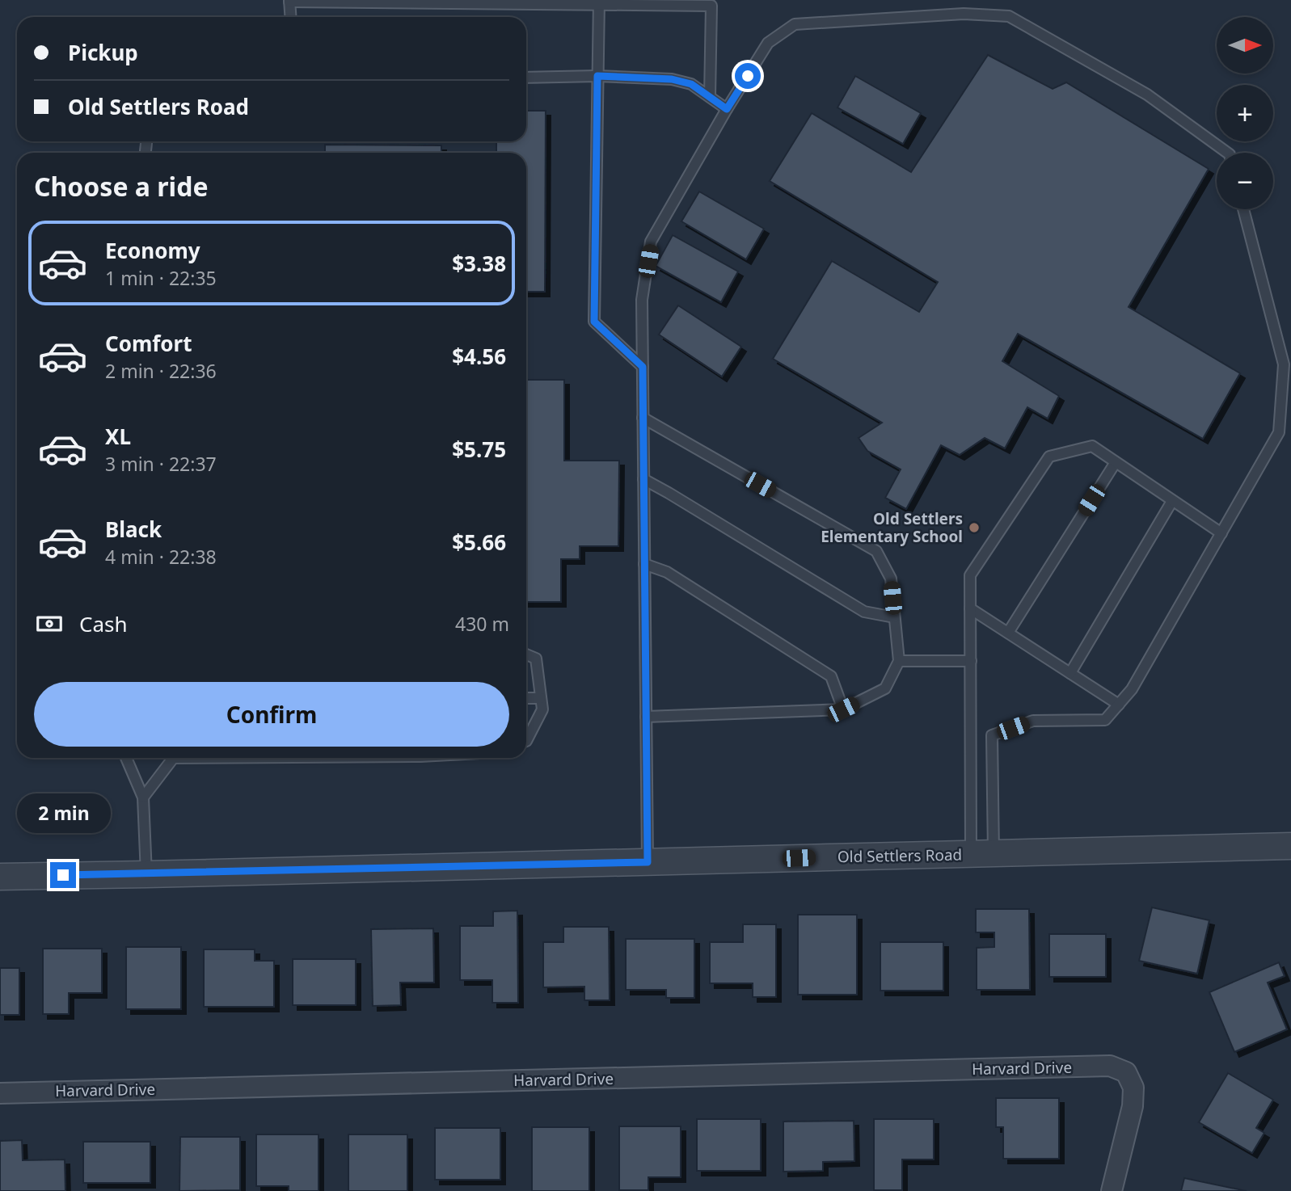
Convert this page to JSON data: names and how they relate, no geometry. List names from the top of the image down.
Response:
{
  "streets": {
    "street": ["Old Settlers Road", "Harvard Drive"]
  },
  "places": ["Old Settlers Elementary School"],
  "north": "right",
  "page": {
    "map_buttons": ["+", "−"],
    "banner": ["Pickup", "Old Settlers Road"],
    "heading": "Choose a ride",
    "list": [
      {
        "name": "Economy",
        "note": "1 min · 22:35",
        "value": "$3.38"
      },
      {
        "name": "Comfort",
        "note": "2 min · 22:36",
        "value": "$4.56"
      },
      {
        "name": "XL",
        "note": "3 min · 22:37",
        "value": "$5.75"
      },
      {
        "name": "Black",
        "note": "4 min · 22:38",
        "value": "$5.66"
      }
    ],
    "pay": ["Cash", "430 m"],
    "buttons": "Confirm",
    "bubble": "2 min"
  }
}
